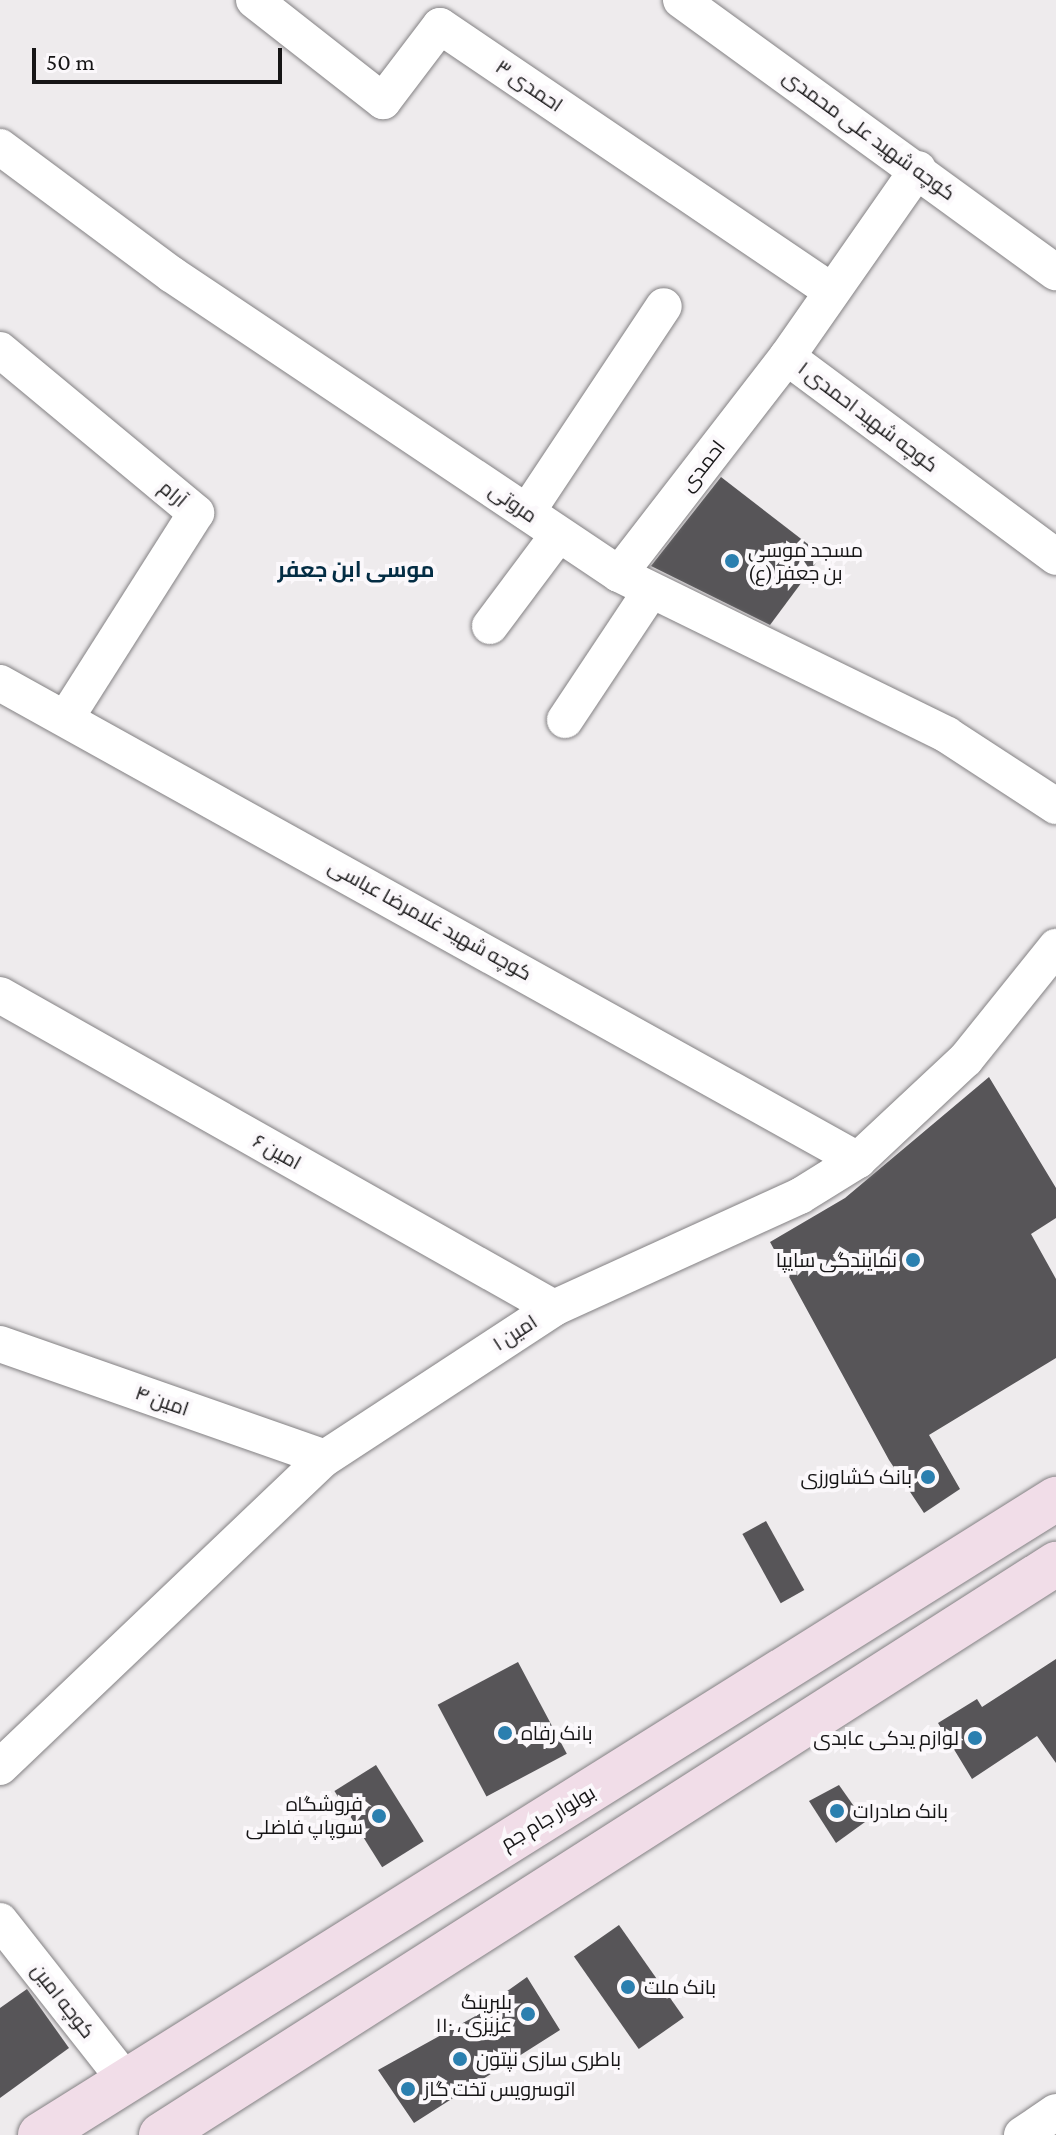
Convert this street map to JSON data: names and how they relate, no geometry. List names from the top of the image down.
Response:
{
  "streets": {
    "main road": ["بولوار جام جم"],
    "street": [
      "احمدی ۳",
      "کوچه شهید علی محمدی",
      "کوچه شهید احمدی ۱",
      "احمدی",
      "آرام",
      "مروتی",
      "کوچه شهید غلامرضا عباسی",
      "امین ۶",
      "امین ۱",
      "امین ۴",
      "کوچه امین"
    ]
  },
  "crossings": [
    ["احمدی ۳", "کوچه شهید احمدی ۱"],
    ["کوچه شهید علی محمدی", "کوچه شهید احمدی ۱"],
    ["کوچه شهید احمدی ۱", "احمدی"],
    ["احمدی", "مروتی"],
    ["آرام", "کوچه شهید غلامرضا عباسی"],
    ["کوچه شهید غلامرضا عباسی", "امین ۱"],
    ["امین ۶", "امین ۱"],
    ["امین ۱", "امین ۴"],
    ["بولوار جام جم", "کوچه امین"]
  ],
  "districts": ["موسی ابن جعفر"],
  "places": [
    "مسجد موسی بن جعفر (ع)",
    "نمایندگی سایپا",
    "بانک کشاورزی",
    "بانک رفاه",
    "لوازم یدکی عابدی",
    "بانک صادرات",
    "فروشگاه سوپاپ فاضلی",
    "بانک ملت",
    "بلبرینگ ۱۱۰ ، عزیزی",
    "باطری سازی نپتون",
    "اتوسرویس تخت گاز"
  ],
  "scale_bar": "50 m"
}
